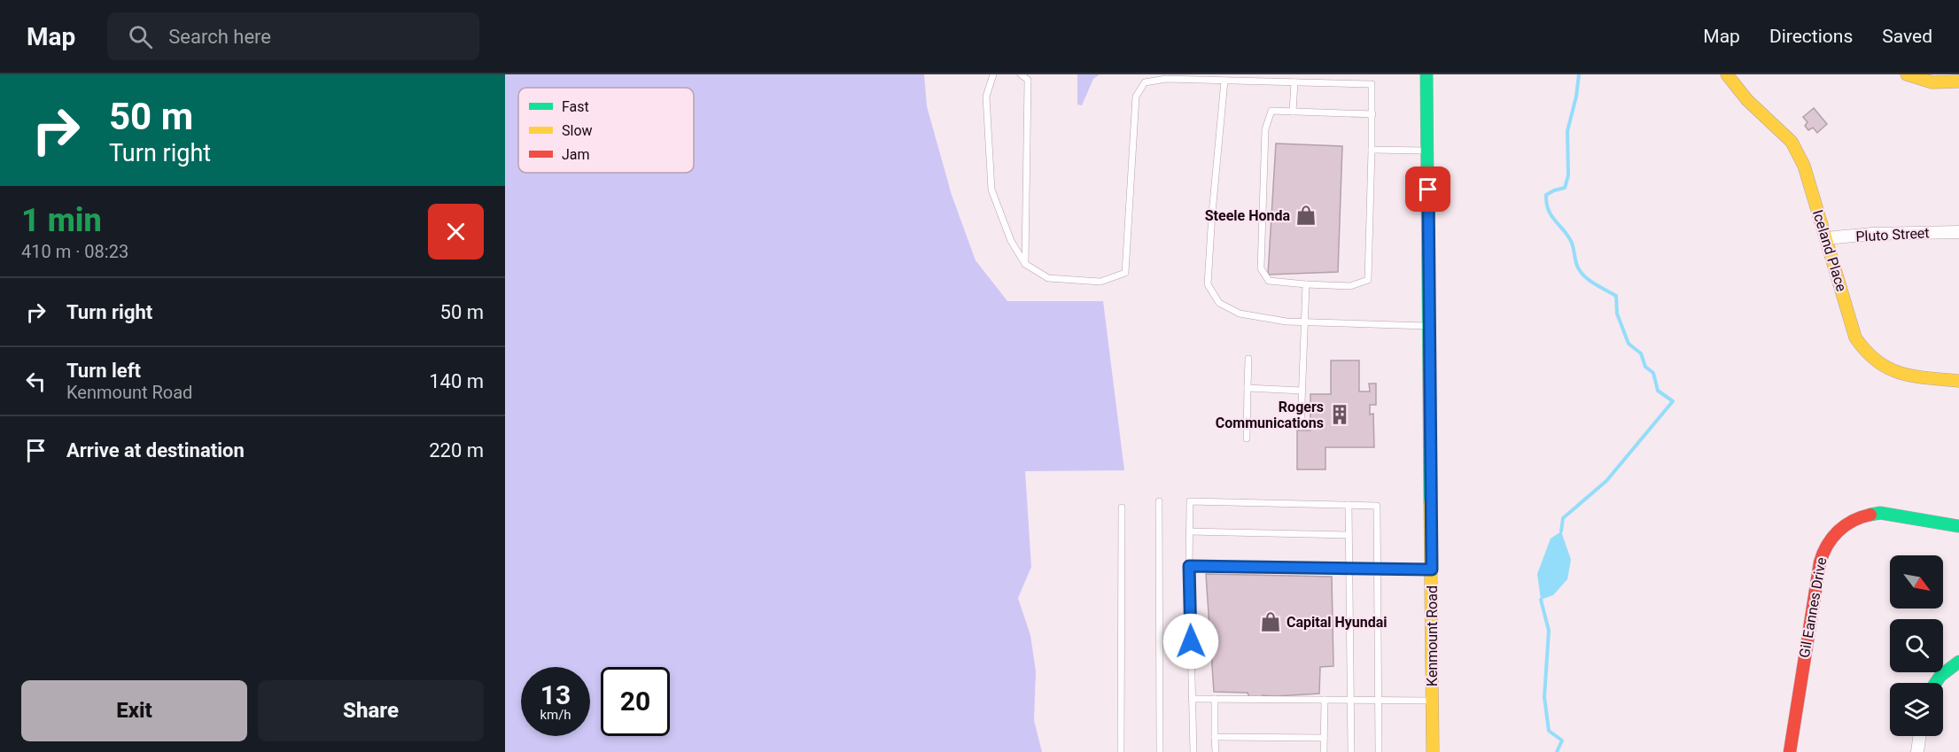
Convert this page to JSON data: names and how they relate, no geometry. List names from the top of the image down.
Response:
{
  "streets": {
    "street": [
      "Pluto Street",
      "Iceland Place",
      "Gil Eannes Drive",
      "Kenmount Road"
    ]
  },
  "crossings": [
    ["Pluto Street", "Iceland Place"]
  ],
  "places": {
    "shop": ["Steele Honda", "Capital Hyundai"],
    "building": ["Rogers Communications"]
  },
  "legend": ["Fast", "Slow", "Jam"],
  "north": "bottom right",
  "page": {
    "header": "Map",
    "search": "Search here",
    "nav": ["Map", "Directions", "Saved"],
    "turn": ["50 m", "Turn right"],
    "heading": ["1 min", "410 m · 08:23"],
    "list": [
      {
        "name": "Turn right",
        "value": "50 m"
      },
      {
        "name": "Turn left",
        "note": "Kenmount Road",
        "value": "140 m"
      },
      {
        "name": "Arrive at destination",
        "value": "220 m"
      }
    ],
    "speed": "13 km/h",
    "limit": "20",
    "buttons": ["Exit", "Share"]
  }
}
